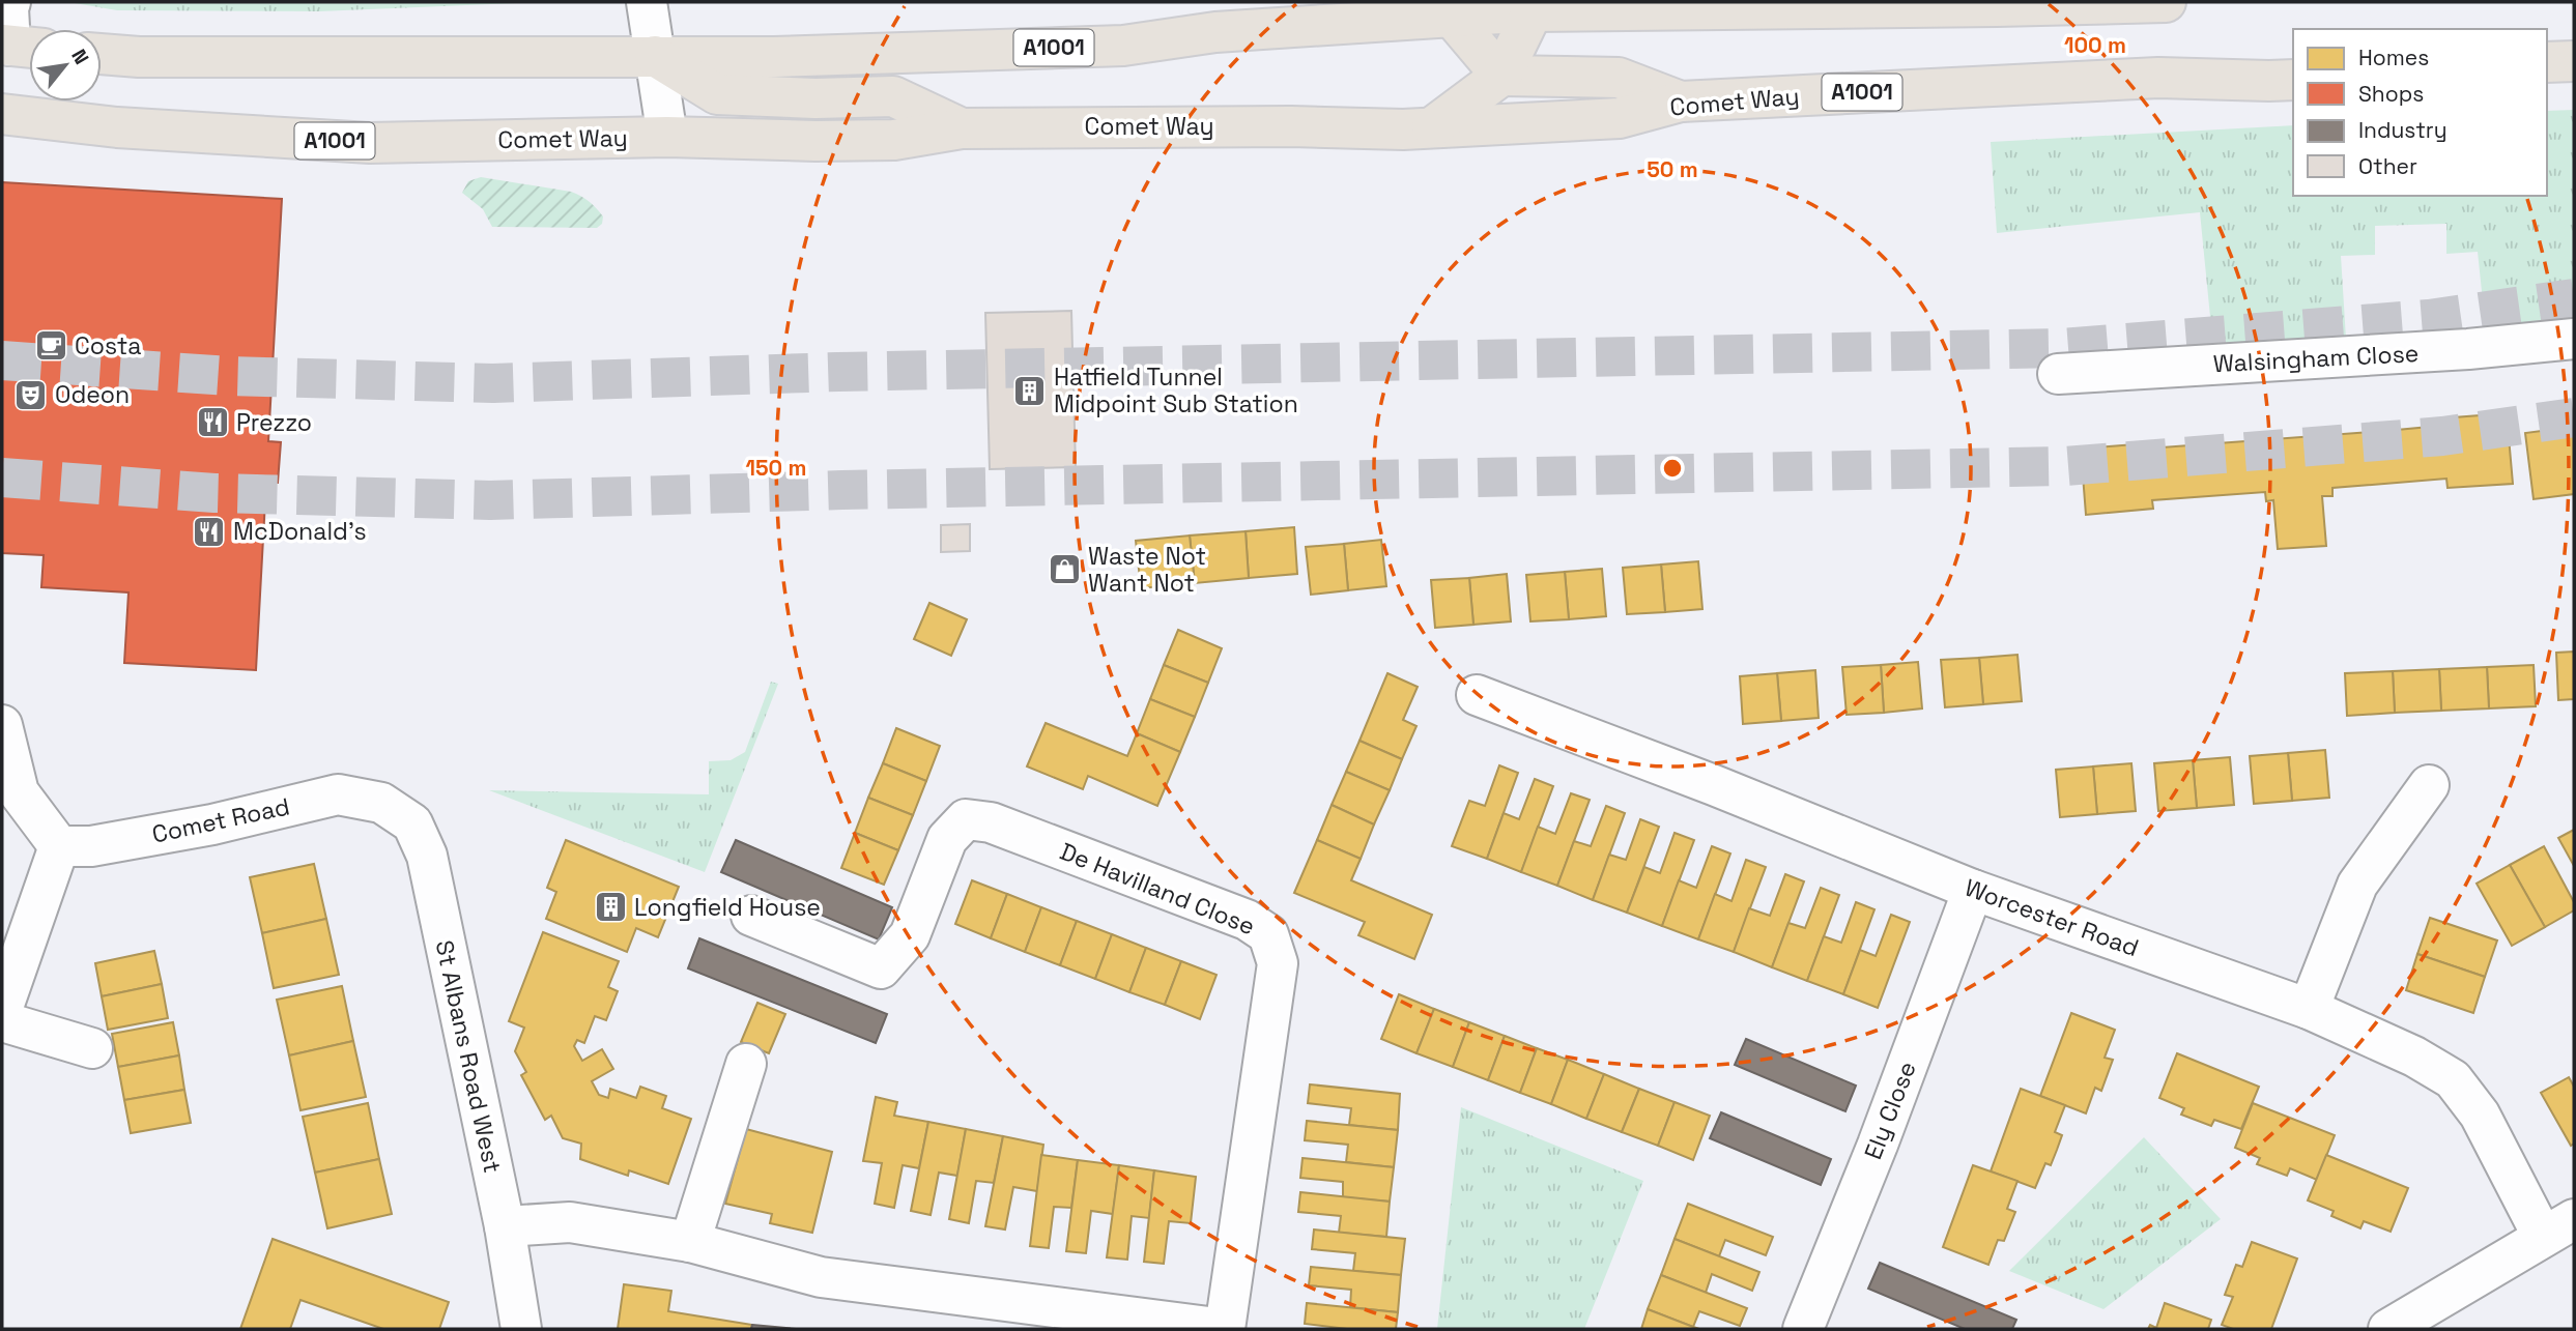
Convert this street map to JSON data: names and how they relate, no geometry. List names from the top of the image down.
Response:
{
  "streets": {
    "main road": ["A1001", "Comet Way"],
    "street": [
      "Walsingham Close",
      "Comet Road",
      "De Havilland Close",
      "Worcester Road",
      "St Albans Road West",
      "Ely Close"
    ]
  },
  "crossings": [
    ["A1001", "Comet Way"],
    ["Comet Road", "St Albans Road West"],
    ["De Havilland Close", "St Albans Road West"],
    ["Worcester Road", "Ely Close"]
  ],
  "places": {
    "cafe": ["Costa"],
    "building": ["Hatfield Tunnel Midpoint Sub Station", "Longfield House"],
    "theatre": ["Odeon"],
    "restaurant": ["Prezzo", "McDonald's"],
    "shop": ["Waste Not Want Not"]
  },
  "legend": [
    "Homes",
    "Shops",
    "Industry",
    "Other"
  ],
  "north": "top right",
  "rings": ["100 m", "50 m", "150 m"]
}
